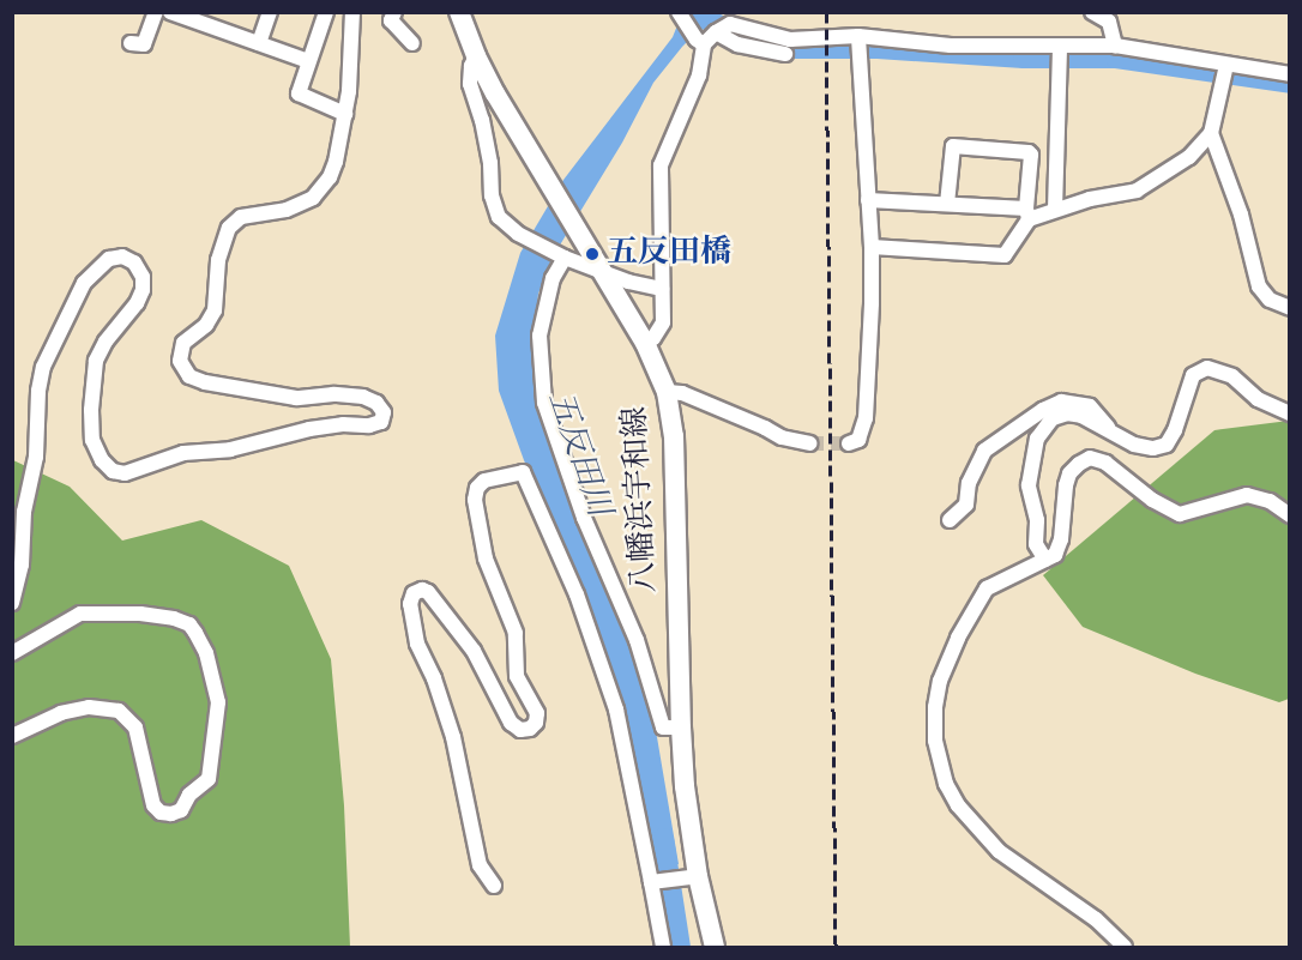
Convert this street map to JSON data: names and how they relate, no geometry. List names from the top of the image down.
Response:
{
  "streets": {
    "main road": ["八幡浜宇和線"]
  },
  "water": ["五反田川"],
  "places": ["五反田橋"]
}
